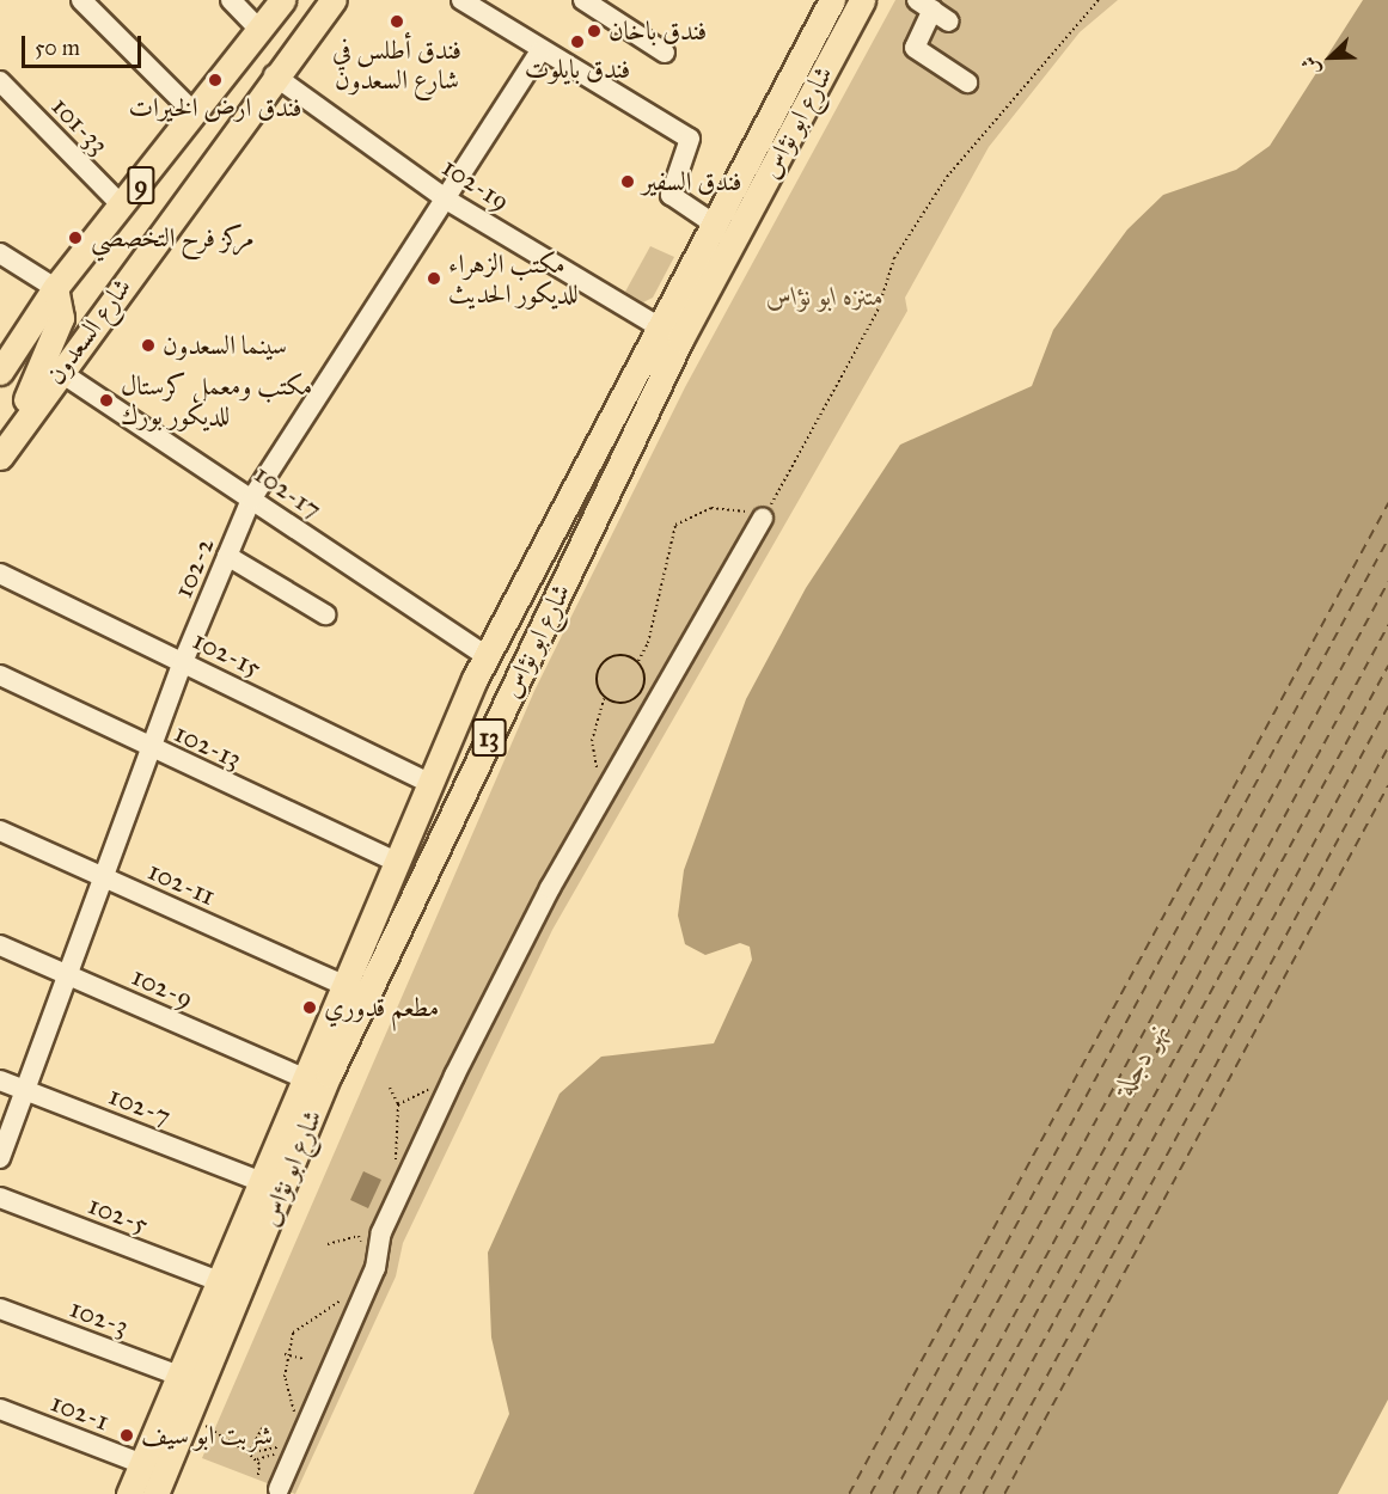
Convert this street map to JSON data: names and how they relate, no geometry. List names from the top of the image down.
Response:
{
  "streets": {
    "main road": [
      "شارع ابو نؤاس",
      "9",
      "شارع السعدون",
      "13"
    ],
    "street": [
      "101-33",
      "102-19",
      "102-17",
      "102-2",
      "102-15",
      "102-13",
      "102-11",
      "102-9",
      "102-7",
      "102-5",
      "102-3",
      "102-1"
    ]
  },
  "crossings": [
    ["شارع ابو نؤاس", "102-19"],
    ["شارع ابو نؤاس", "102-17"],
    ["شارع ابو نؤاس", "102-15"],
    ["شارع ابو نؤاس", "102-13"],
    ["شارع ابو نؤاس", "102-11"],
    ["شارع ابو نؤاس", "102-9"],
    ["شارع ابو نؤاس", "102-7"],
    ["شارع ابو نؤاس", "102-5"],
    ["شارع ابو نؤاس", "102-3"],
    ["شارع ابو نؤاس", "102-1"],
    ["101-33", "شارع السعدون"],
    ["102-19", "شارع السعدون"],
    ["102-19", "102-2"],
    ["شارع السعدون", "102-17"],
    ["102-17", "102-2"],
    ["102-2", "102-15"],
    ["102-2", "102-13"],
    ["102-2", "102-11"],
    ["102-2", "102-9"],
    ["102-2", "102-7"]
  ],
  "water": ["نهر دجلة"],
  "parks": ["متنزه ابو نؤاس"],
  "places": [
    "فندق أطلس في شارع السعدون",
    "فندق باخان",
    "فندق بايلوت",
    "فندق ارض الخيرات",
    "فندق السفير",
    "مركز فرح التخصصي",
    "مكتب الزهراء للديكور الحديث",
    "سينما السعدون",
    "مكتب ومعمل كرستال للديكور بورك",
    "مطعم قدوري",
    "شربت ابو سيف"
  ],
  "scale_bar": "50 m",
  "north": "bottom left"
}
